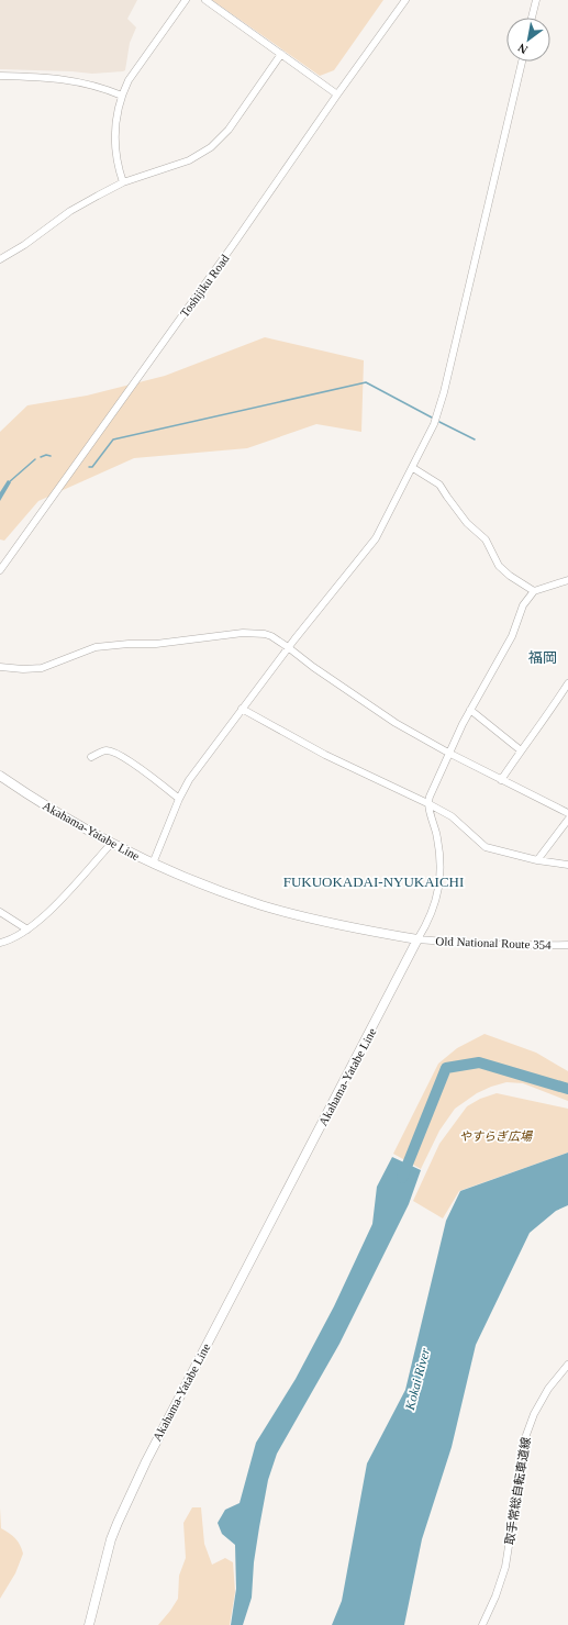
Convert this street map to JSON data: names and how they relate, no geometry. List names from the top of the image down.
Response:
{
  "streets": {
    "main road": ["Akahama-Yatabe Line"],
    "street": ["Toshijiku Road", "Old National Route 354", "取手常総自転車道線"]
  },
  "crossings": [
    ["Akahama-Yatabe Line", "Old National Route 354"]
  ],
  "districts": ["福岡", "FUKUOKADAI-NYUKAICHI"],
  "water": ["Kokai River"],
  "parks": ["やすらぎ広場"],
  "north": "bottom left"
}
